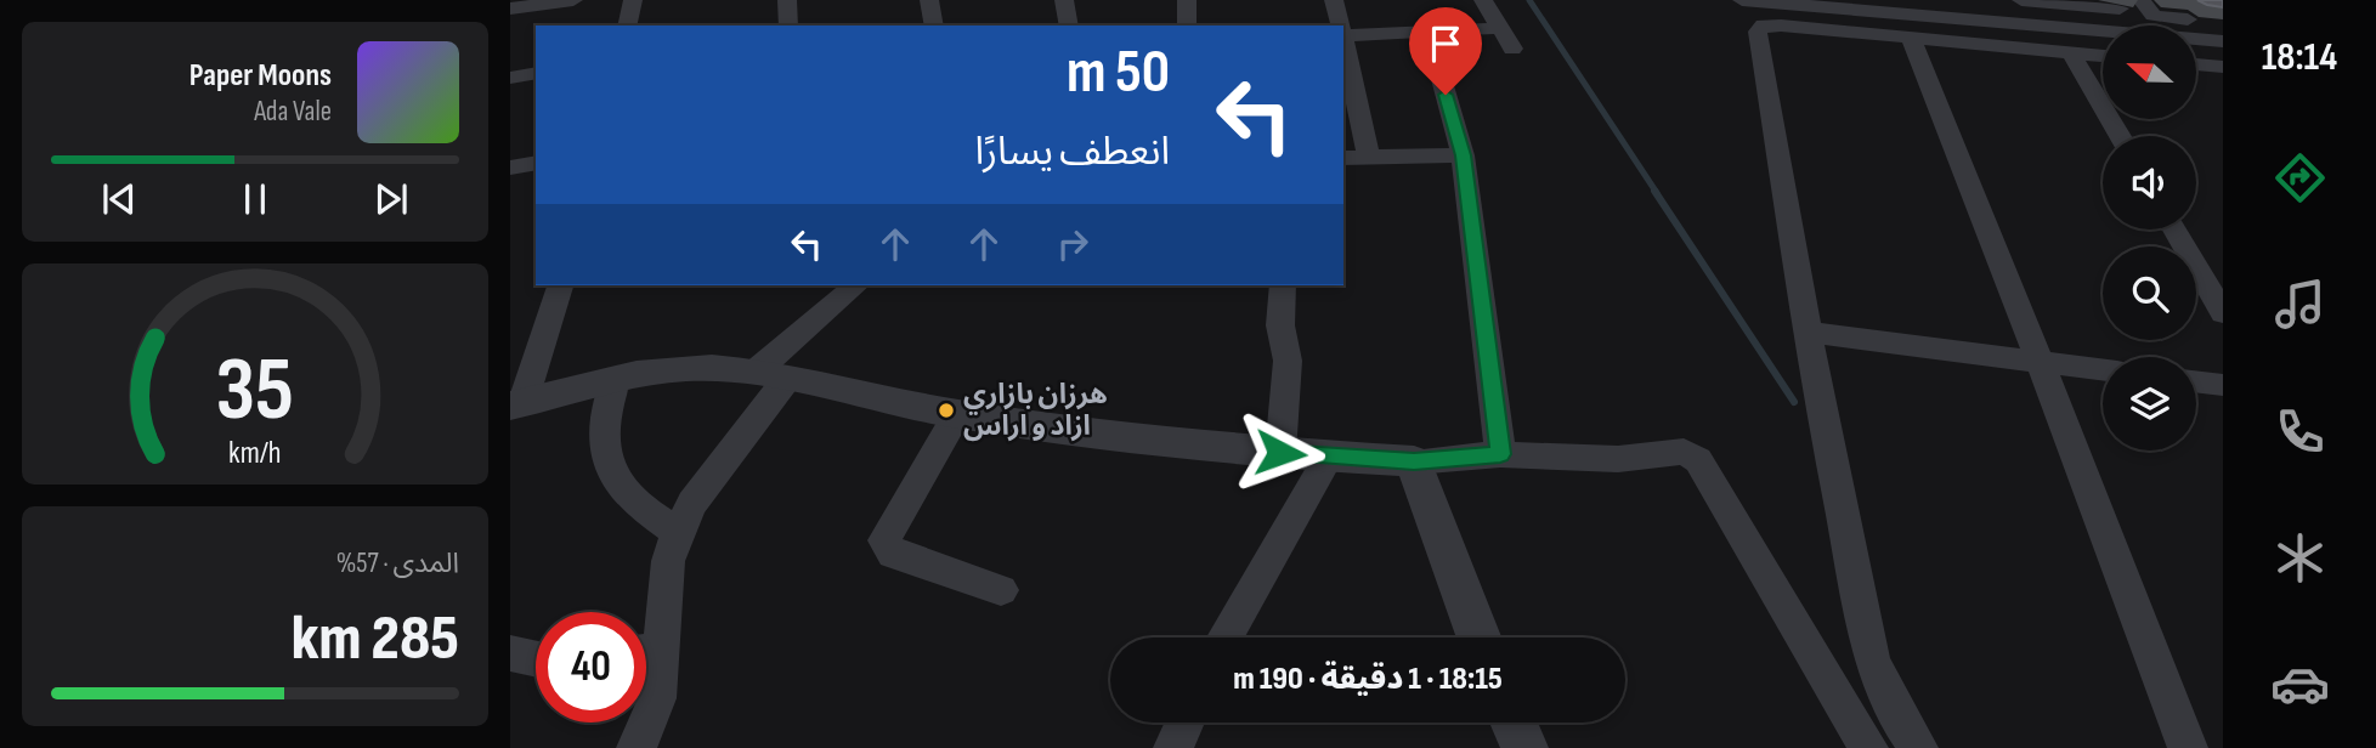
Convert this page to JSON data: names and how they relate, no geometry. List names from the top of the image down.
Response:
{
  "places": ["هرزان بازاري ازاد و اراس"],
  "north": "left",
  "page": {
    "tabs": "18:14",
    "turn": ["50 m", "انعطف يسارًا"],
    "song": ["Paper Moons", "Ada Vale"],
    "tile": ["المدى · 57%", "285 km"],
    "limit": "40",
    "trip": "18:15 · 1 دقيقة · 190 m",
    "gauge": ["35", "km/h"]
  }
}
